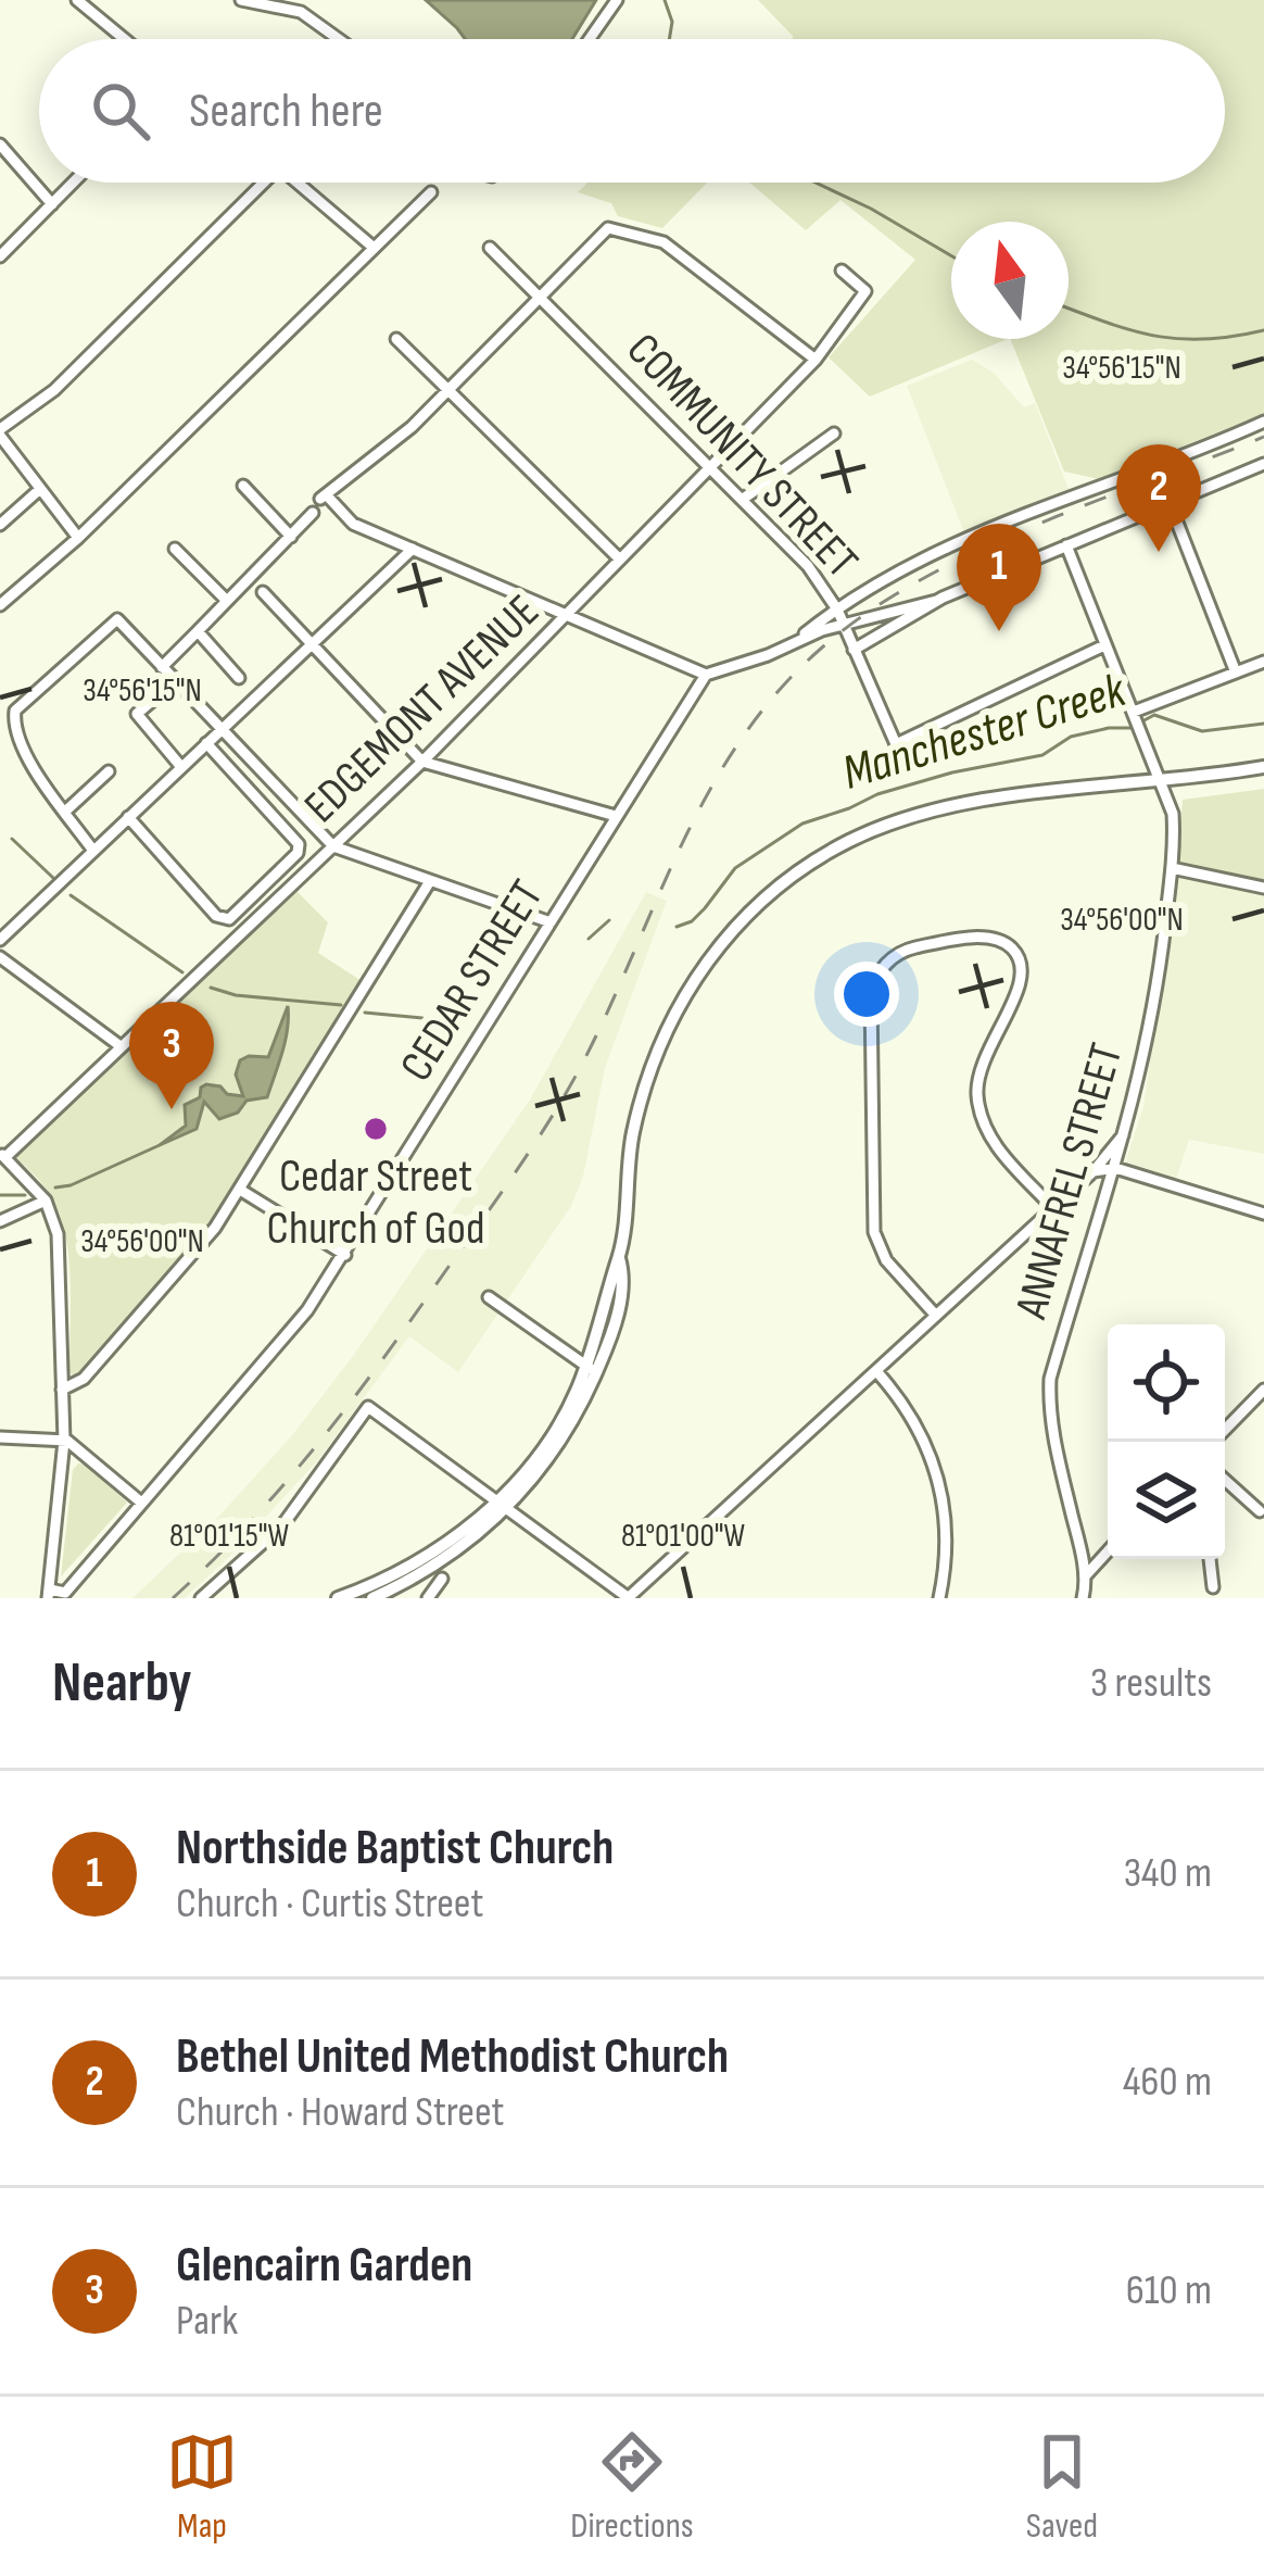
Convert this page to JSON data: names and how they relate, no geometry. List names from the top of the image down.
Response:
{
  "streets": {
    "street": [
      "COMMUNITY STREET",
      "EDGEMONT AVENUE",
      "CEDAR STREET",
      "ANNAFREL STREET"
    ]
  },
  "crossings": [
    ["COMMUNITY STREET", "EDGEMONT AVENUE"],
    ["COMMUNITY STREET", "ANNAFREL STREET"]
  ],
  "water": ["Manchester Creek"],
  "places": ["Cedar Street Church of God"],
  "north": "top",
  "page": {
    "search": "Search here",
    "pins": ["2", "1", "3"],
    "heading": ["Nearby", "3 results"],
    "list": [
      {
        "mark": "1",
        "name": "Northside Baptist Church",
        "note": "Church · Curtis Street",
        "value": "340 m"
      },
      {
        "mark": "2",
        "name": "Bethel United Methodist Church",
        "note": "Church · Howard Street",
        "value": "460 m"
      },
      {
        "mark": "3",
        "name": "Glencairn Garden",
        "note": "Park",
        "value": "610 m"
      }
    ],
    "nav": ["Map", "Directions", "Saved"]
  },
  "coordinates": [
    "34°56'15\"N",
    "34°56'00\"N",
    "81°01'15\"W",
    "81°01'00\"W"
  ]
}
